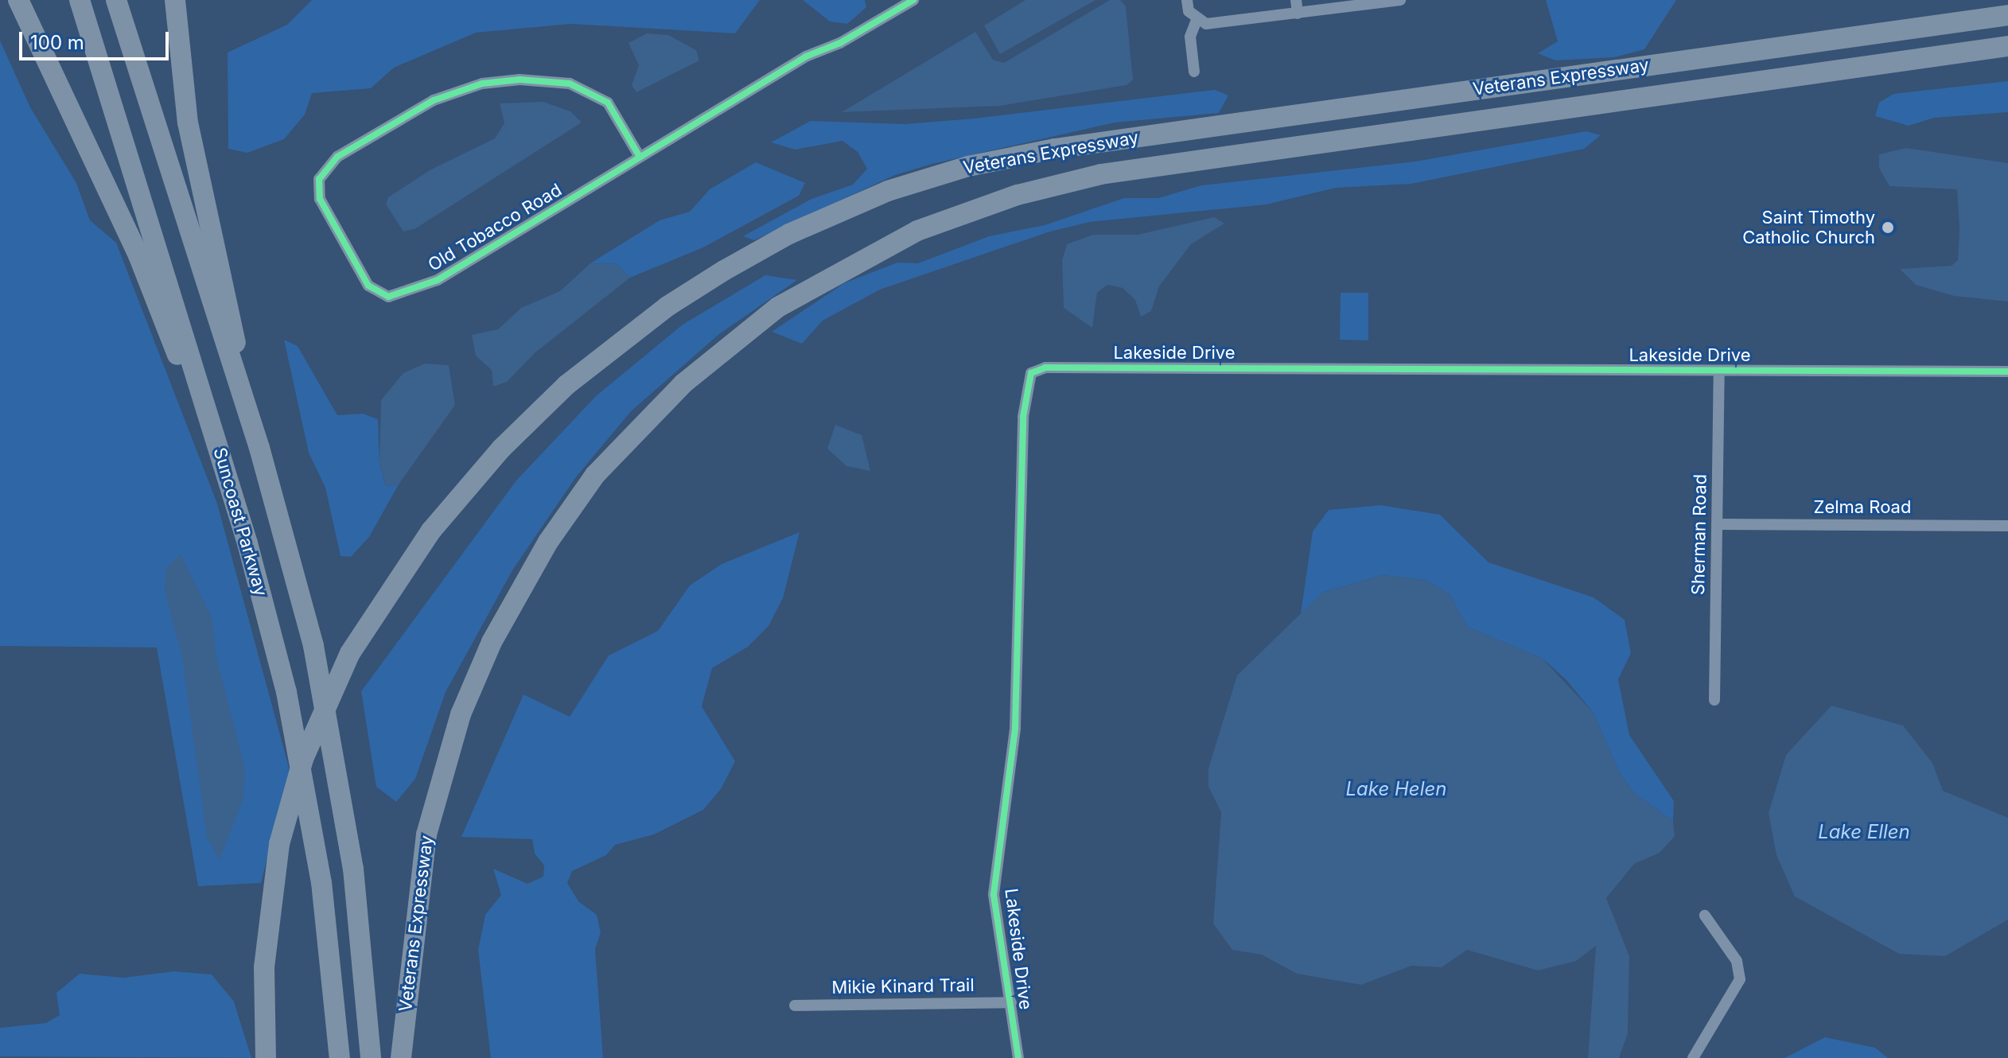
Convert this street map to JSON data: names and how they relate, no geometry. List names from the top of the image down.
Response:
{
  "streets": {
    "highway": ["Veterans Expressway", "Suncoast Parkway"],
    "street": [
      "Old Tobacco Road",
      "Lakeside Drive",
      "Zelma Road",
      "Sherman Road",
      "Mikie Kinard Trail"
    ]
  },
  "crossings": [
    ["Lakeside Drive", "Sherman Road"],
    ["Lakeside Drive", "Mikie Kinard Trail"],
    ["Zelma Road", "Sherman Road"]
  ],
  "water": ["Lake Helen", "Lake Ellen"],
  "places": ["Saint Timothy Catholic Church"],
  "scale_bar": "100 m"
}
